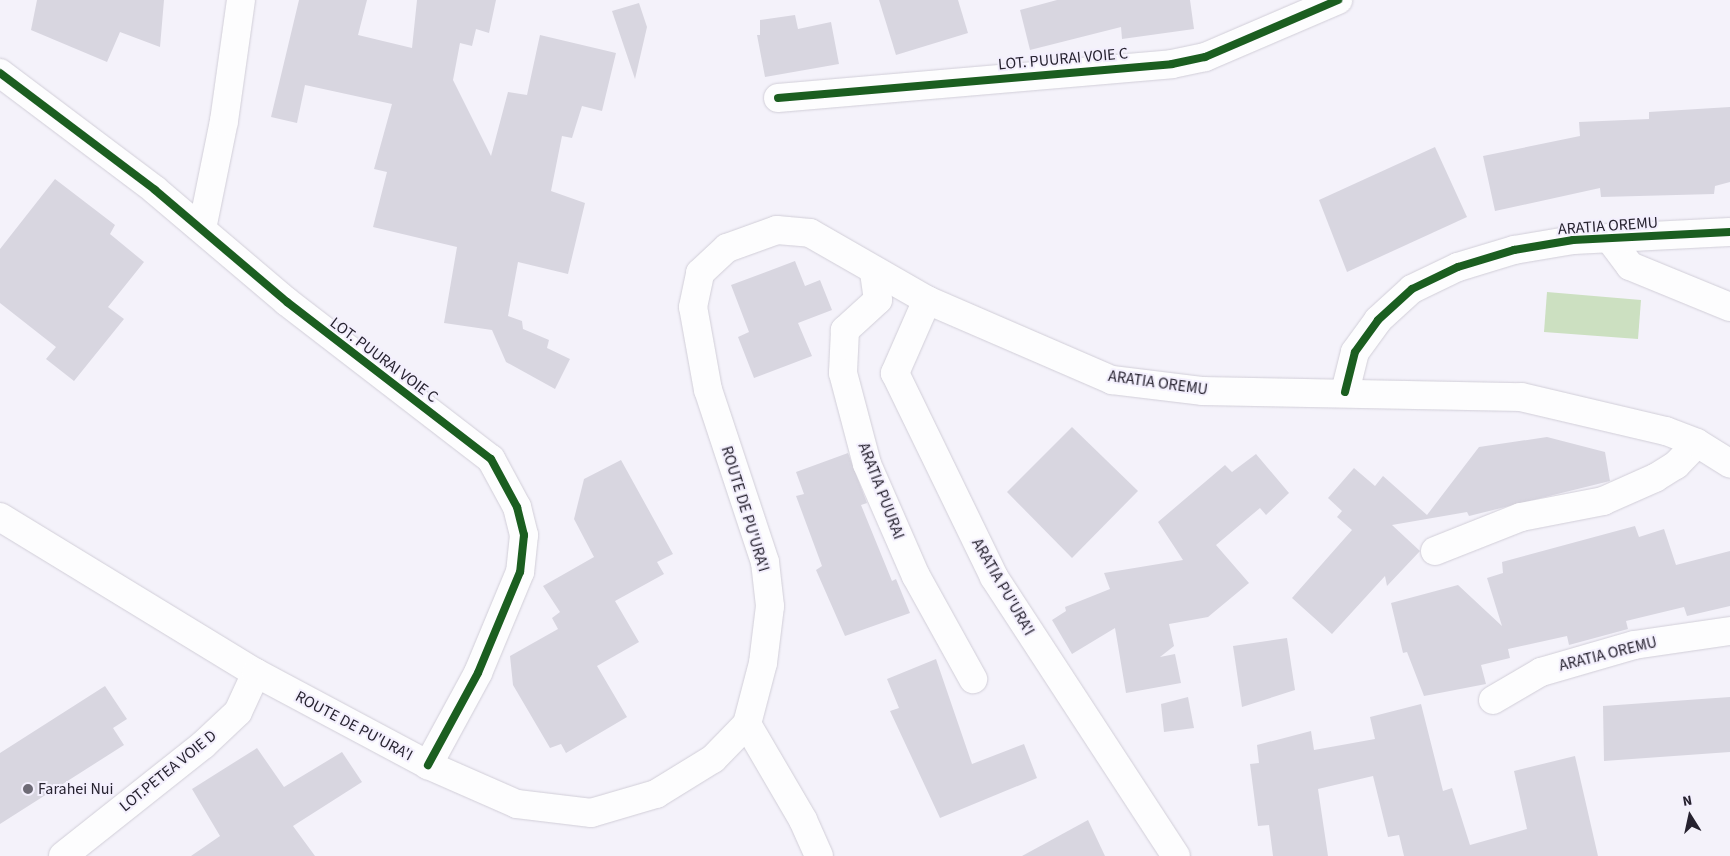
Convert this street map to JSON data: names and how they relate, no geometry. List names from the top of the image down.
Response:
{
  "streets": {
    "street": [
      "LOT. PUURAI VOIE C",
      "ARATIA OREMU",
      "ARATIA PUURAI",
      "ROUTE DE PU'URA'I",
      "ARATIA PU'URA'I",
      "LOT.PETEA VOIE D"
    ]
  },
  "crossings": [
    ["LOT. PUURAI VOIE C", "ROUTE DE PU'URA'I"],
    ["ARATIA OREMU", "ROUTE DE PU'URA'I"],
    ["ARATIA OREMU", "ARATIA PU'URA'I"],
    ["ARATIA PUURAI", "ROUTE DE PU'URA'I"],
    ["ROUTE DE PU'URA'I", "ARATIA PU'URA'I"],
    ["ROUTE DE PU'URA'I", "LOT.PETEA VOIE D"]
  ],
  "places": ["Farahei Nui"],
  "north": "top"
}
